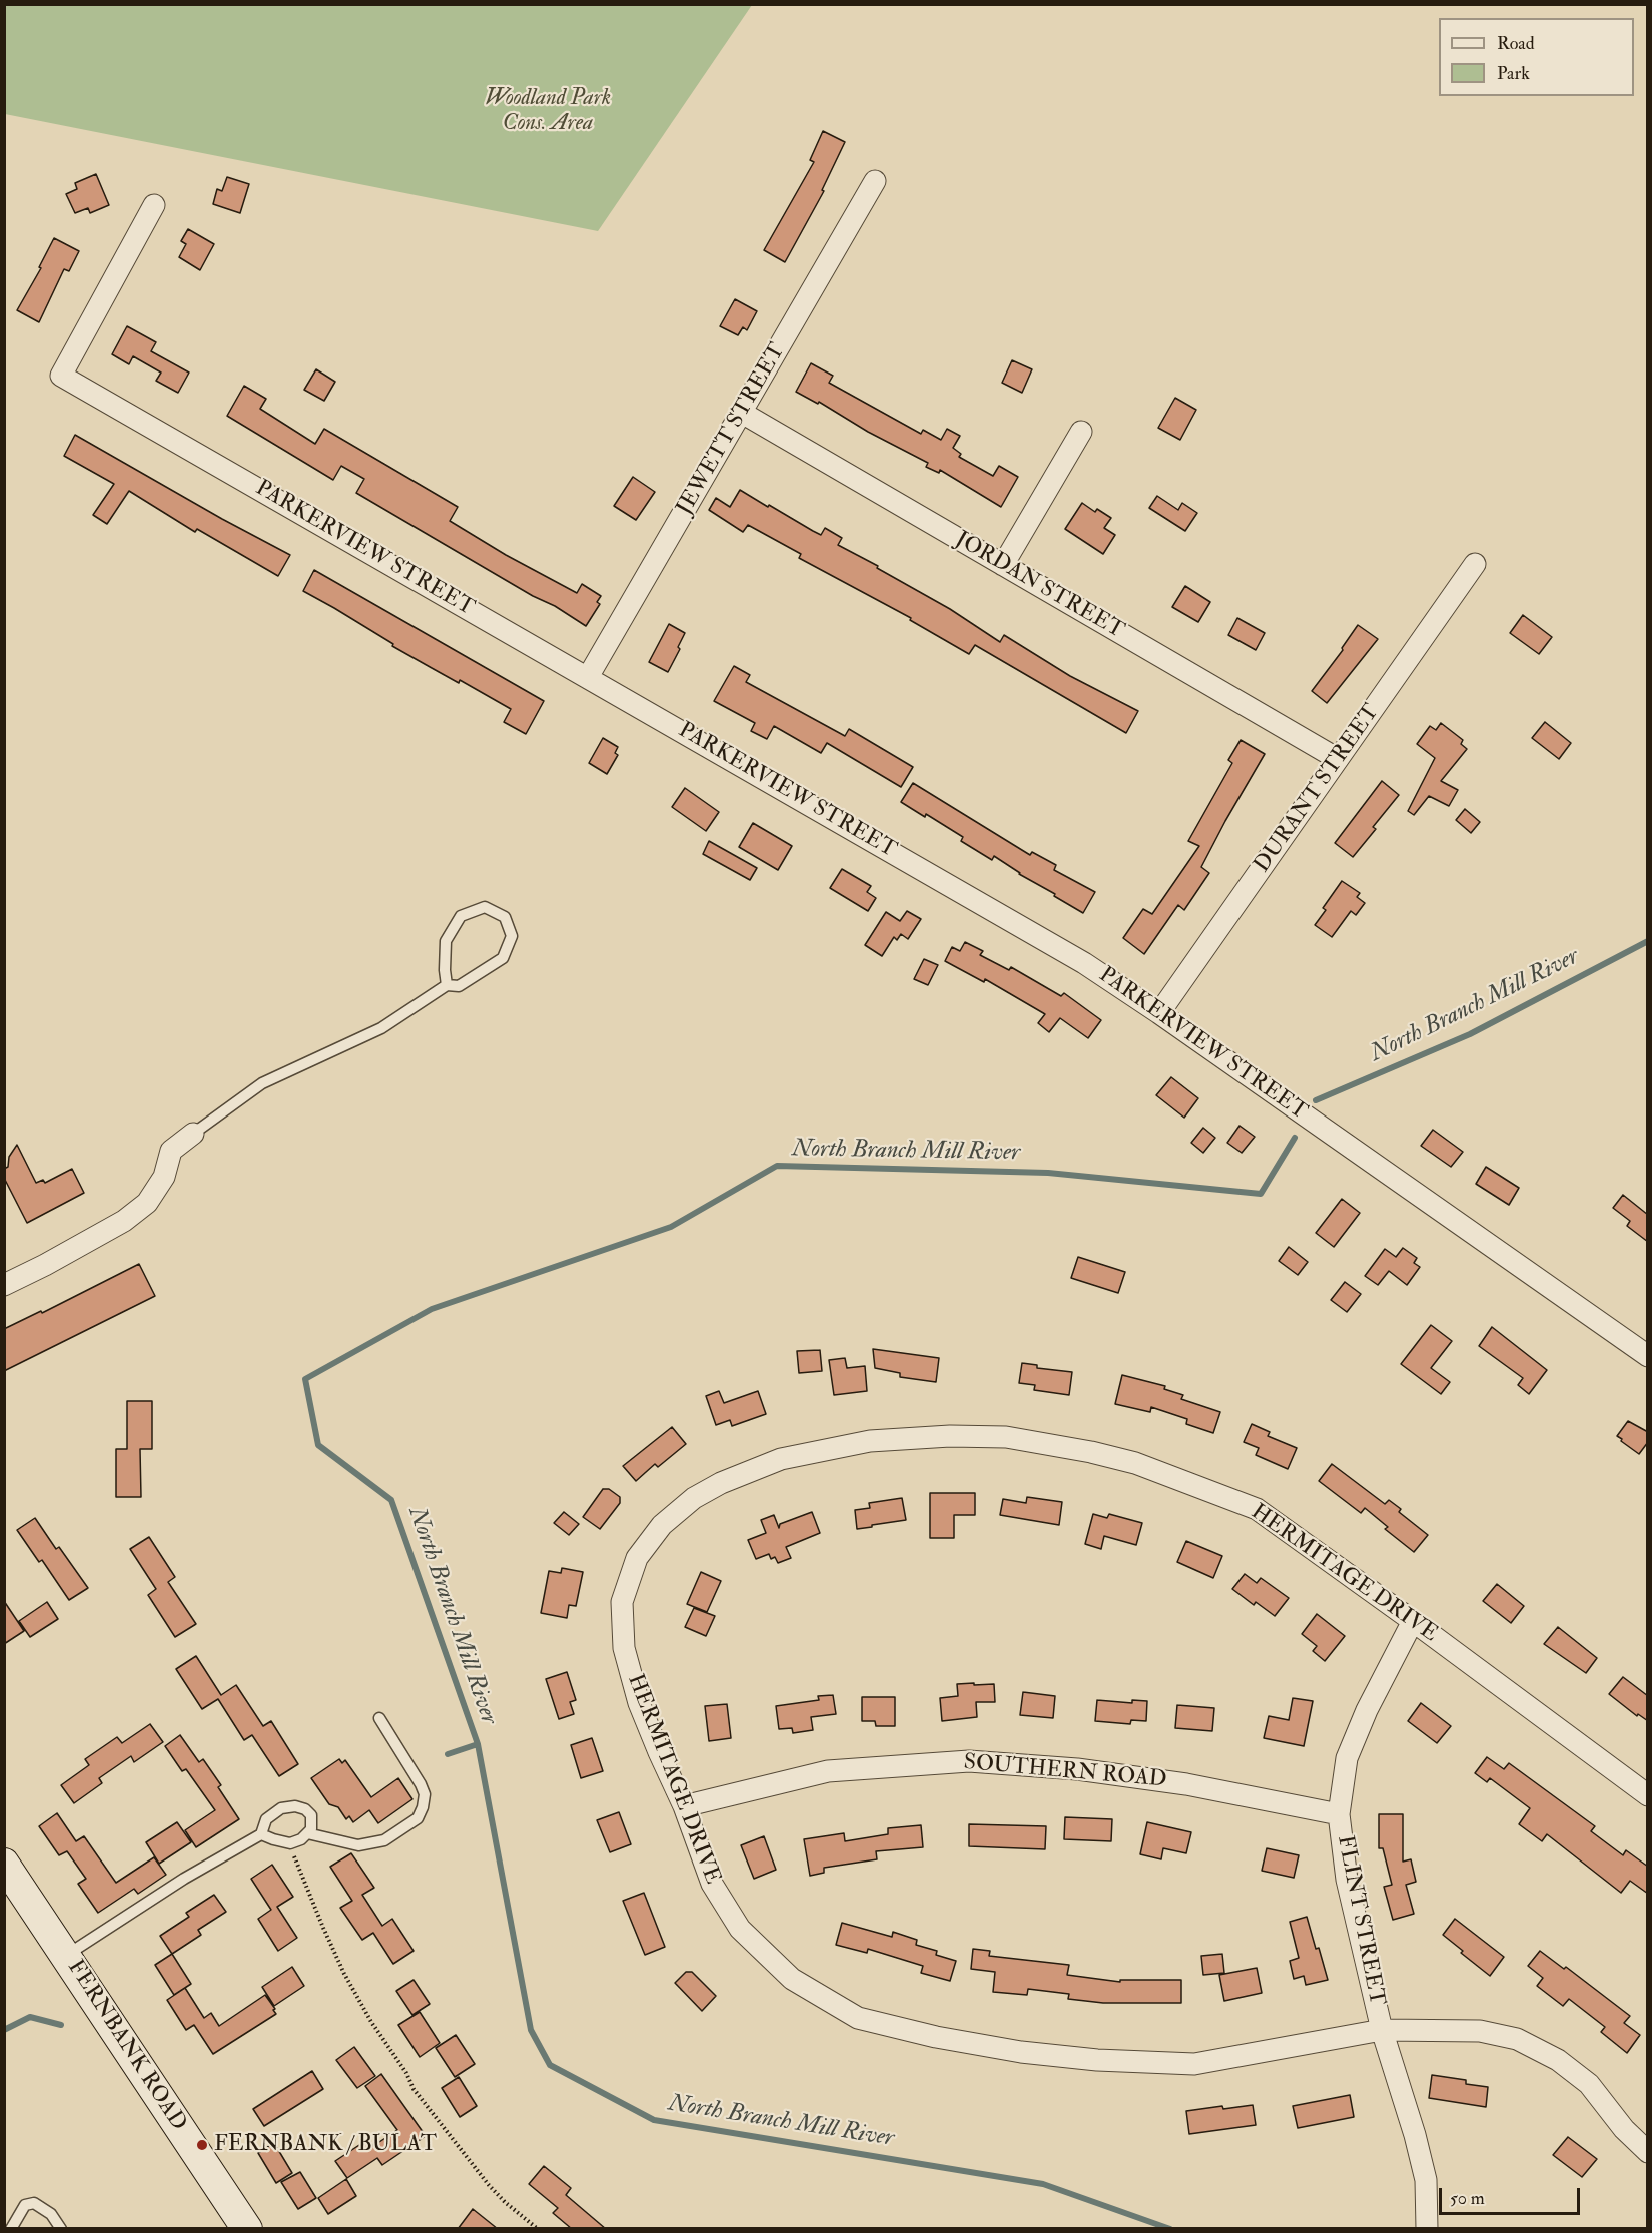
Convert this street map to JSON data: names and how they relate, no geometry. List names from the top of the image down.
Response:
{
  "streets": {
    "main road": ["FERNBANK ROAD"],
    "street": [
      "JEWETT STREET",
      "PARKERVIEW STREET",
      "JORDAN STREET",
      "DURANT STREET",
      "HERMITAGE DRIVE",
      "SOUTHERN ROAD",
      "FLINT STREET"
    ]
  },
  "crossings": [
    ["JEWETT STREET", "PARKERVIEW STREET"],
    ["JEWETT STREET", "JORDAN STREET"],
    ["PARKERVIEW STREET", "DURANT STREET"],
    ["JORDAN STREET", "DURANT STREET"],
    ["HERMITAGE DRIVE", "SOUTHERN ROAD"],
    ["HERMITAGE DRIVE", "FLINT STREET"],
    ["SOUTHERN ROAD", "FLINT STREET"]
  ],
  "water": ["North Branch Mill River"],
  "parks": ["Woodland Park Cons. Area"],
  "places": ["FERNBANK / BULAT"],
  "legend": ["Road", "Park"],
  "scale_bar": "50 m"
}
